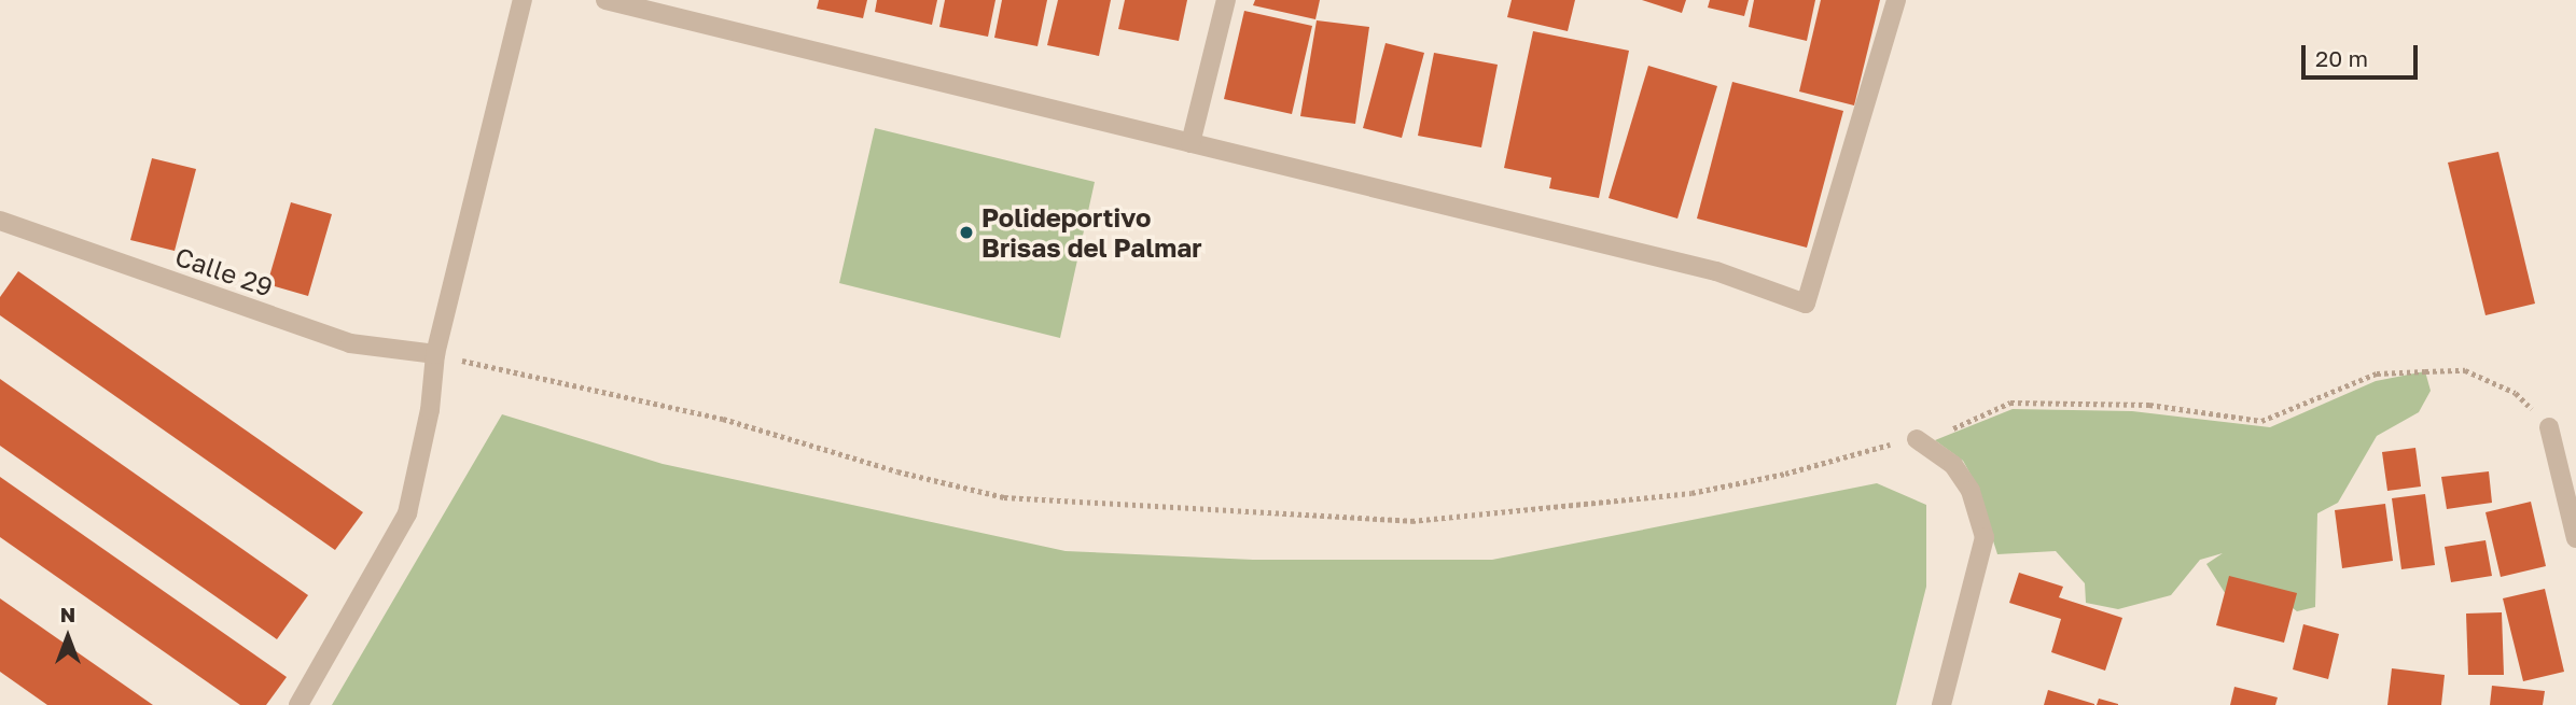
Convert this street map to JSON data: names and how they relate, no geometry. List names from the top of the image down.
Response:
{
  "streets": {
    "street": ["Calle 29"]
  },
  "places": ["Polideportivo Brisas del Palmar"],
  "scale_bar": "20 m",
  "north": "top"
}
